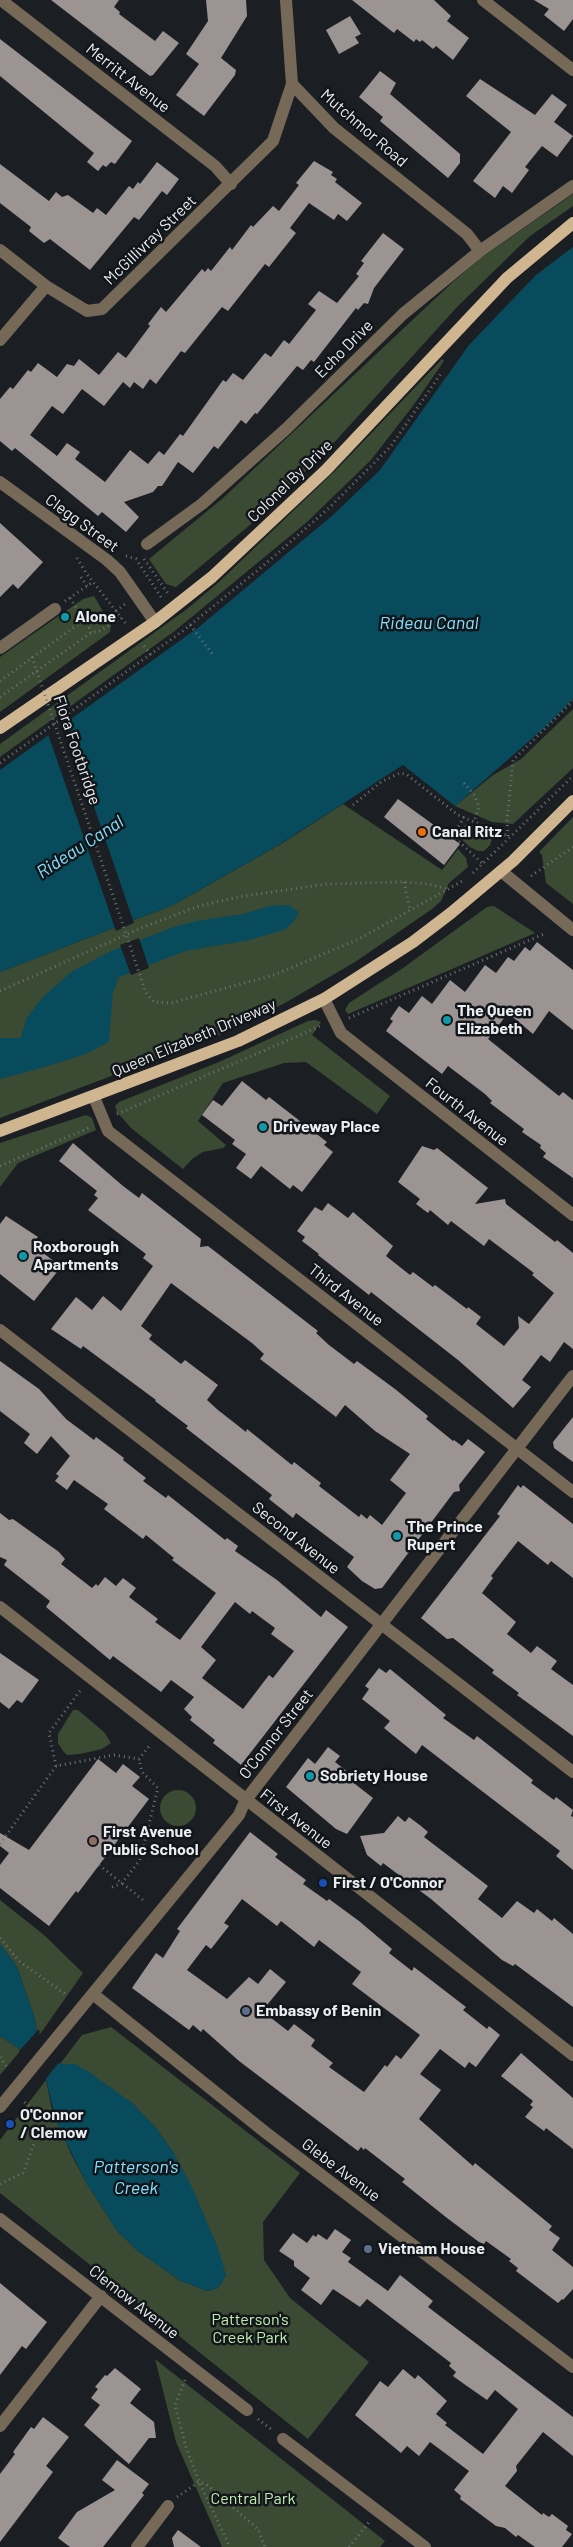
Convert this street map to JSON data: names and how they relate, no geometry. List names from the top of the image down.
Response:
{
  "streets": {
    "main road": ["Colonel By Drive", "Queen Elizabeth Driveway"],
    "street": [
      "Merritt Avenue",
      "Mutchmor Road",
      "McGillivray Street",
      "Echo Drive",
      "Clegg Street",
      "Fourth Avenue",
      "Third Avenue",
      "Second Avenue",
      "O'Connor Street",
      "First Avenue",
      "Glebe Avenue",
      "Clemow Avenue"
    ],
    "path": ["Flora Footbridge"]
  },
  "crossings": [
    ["Merritt Avenue", "McGillivray Street"],
    ["Mutchmor Road", "McGillivray Street"],
    ["Mutchmor Road", "Echo Drive"],
    ["Colonel By Drive", "Clegg Street"],
    ["Queen Elizabeth Driveway", "Fourth Avenue"],
    ["Third Avenue", "O'Connor Street"],
    ["Second Avenue", "O'Connor Street"],
    ["O'Connor Street", "First Avenue"],
    ["O'Connor Street", "Glebe Avenue"]
  ],
  "water": ["Rideau Canal", "Patterson's Creek"],
  "parks": ["Patterson's Creek Park", "Central Park"],
  "places": [
    "Alone",
    "Canal Ritz",
    "The Queen Elizabeth",
    "Driveway Place",
    "Roxborough Apartments",
    "The Prince Rupert",
    "Sobriety House",
    "First Avenue Public School",
    "First / O'Connor",
    "Embassy of Benin",
    "O'Connor / Clemow",
    "Vietnam House"
  ]
}
